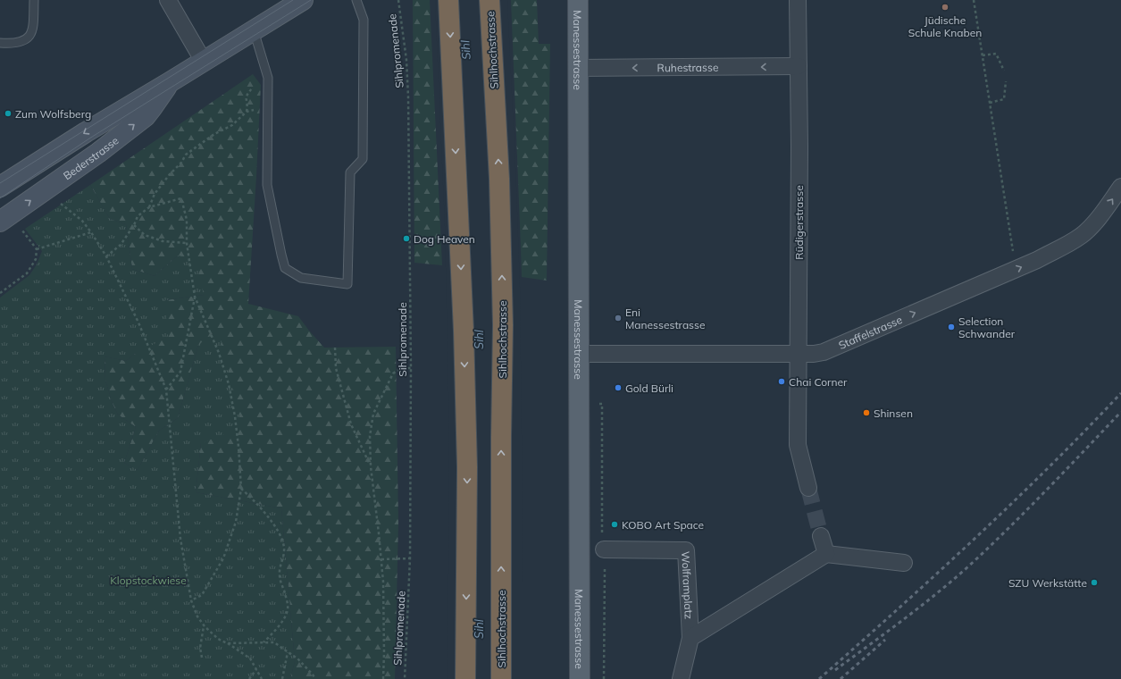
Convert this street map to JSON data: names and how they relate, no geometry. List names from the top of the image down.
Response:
{
  "streets": {
    "highway": ["Sihlhochstrasse"],
    "main road": ["Manessestrasse", "Bederstrasse"],
    "street": [
      "Ruhestrasse",
      "Rüdigerstrasse",
      "Staffelstrasse",
      "Wolframplatz"
    ],
    "path": ["Sihlpromenade"]
  },
  "crossings": [
    ["Manessestrasse", "Ruhestrasse"],
    ["Manessestrasse", "Staffelstrasse"],
    ["Ruhestrasse", "Rüdigerstrasse"],
    ["Rüdigerstrasse", "Staffelstrasse"]
  ],
  "one_way": ["Ruhestrasse", "Staffelstrasse"],
  "water": ["Sihl"],
  "parks": ["Klopstockwiese"],
  "places": [
    "Jüdische Schule Knaben",
    "Zum Wolfsberg",
    "Dog Heaven",
    "Eni Manessestrasse",
    "Selection Schwander",
    "Chai Corner",
    "Gold Bürli",
    "Shinsen",
    "KOBO Art Space",
    "SZU Werkstätte"
  ]
}
